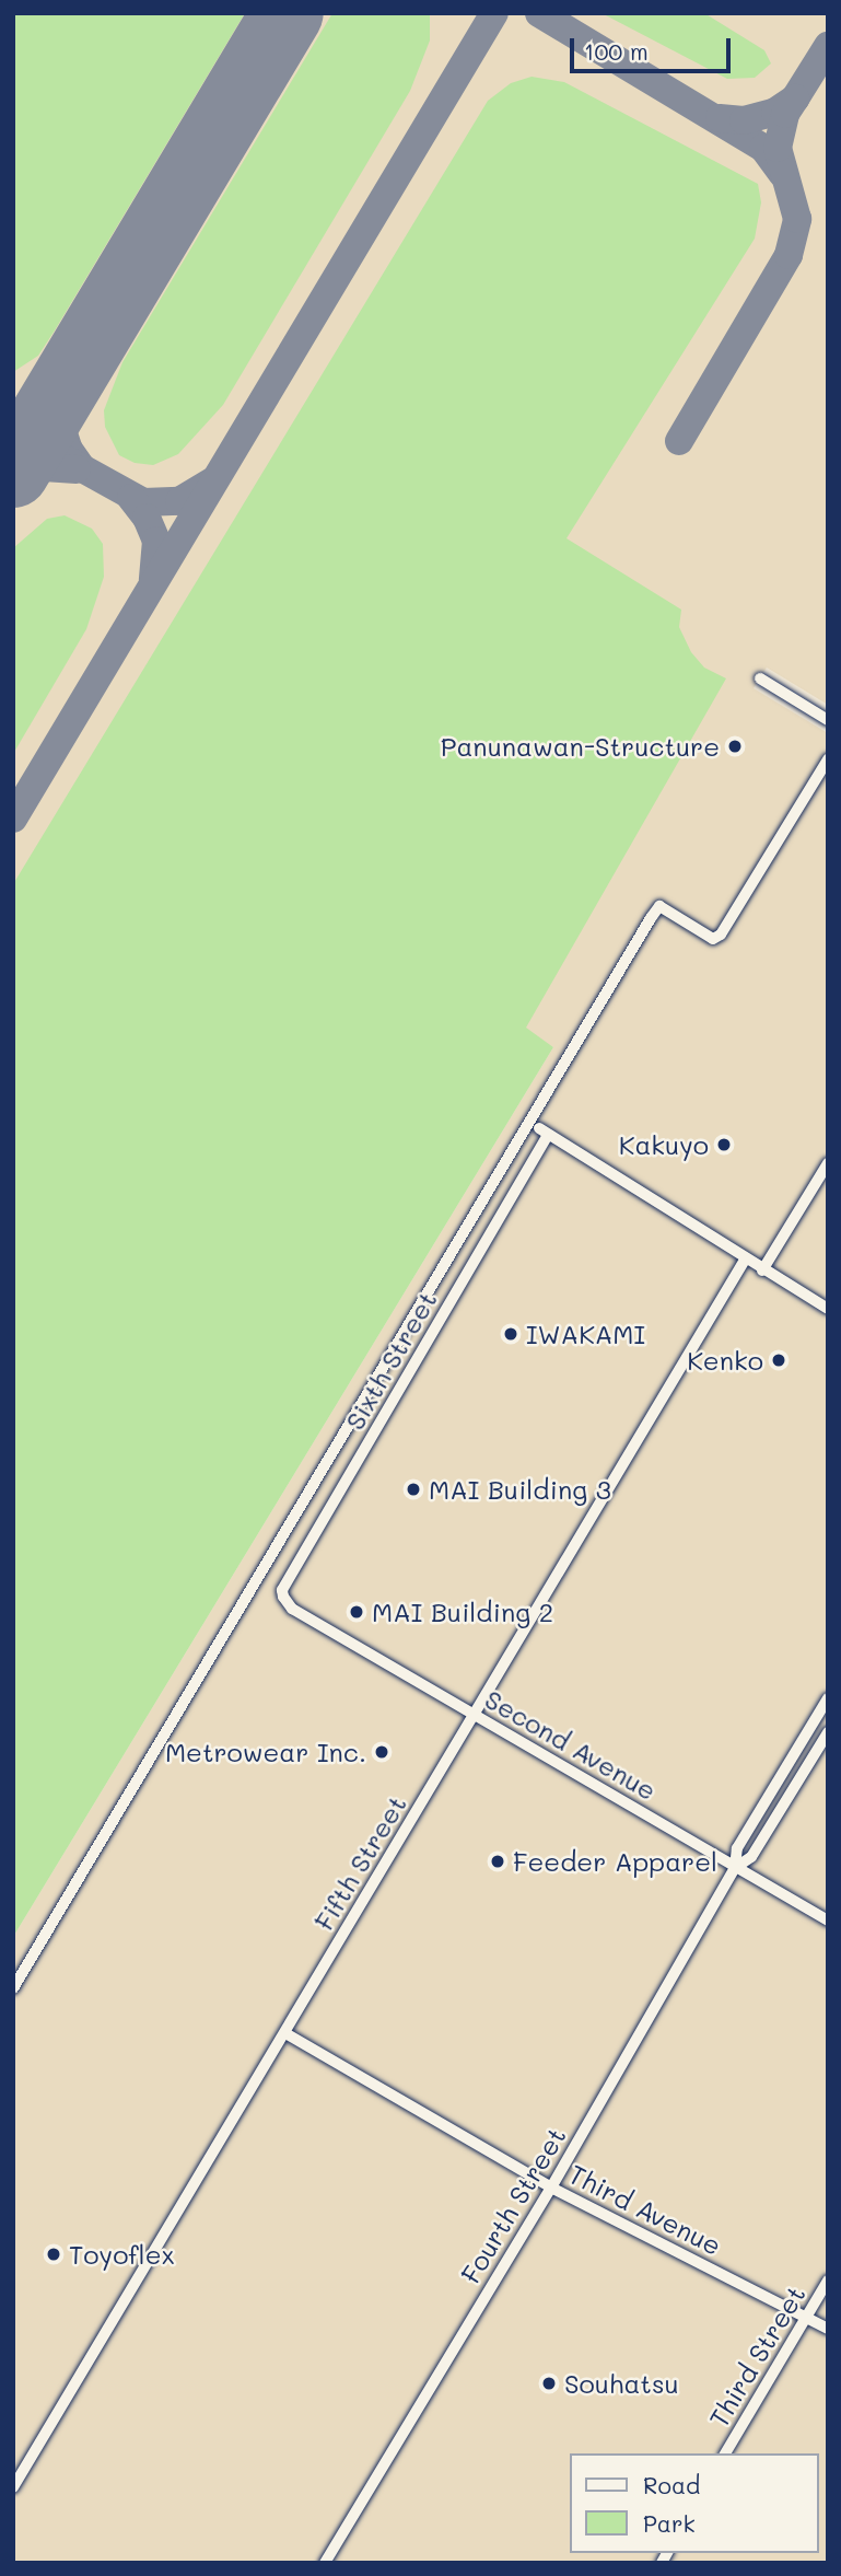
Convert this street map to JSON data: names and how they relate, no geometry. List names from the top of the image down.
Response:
{
  "streets": {
    "street": [
      "Sixth Street",
      "Second Avenue",
      "Fifth Street",
      "Fourth Street",
      "Third Avenue",
      "Third Street"
    ]
  },
  "crossings": [
    ["Sixth Street", "Second Avenue"],
    ["Sixth Street", "Fifth Street"],
    ["Second Avenue", "Fifth Street"],
    ["Second Avenue", "Fourth Street"],
    ["Fifth Street", "Third Avenue"],
    ["Fourth Street", "Third Avenue"],
    ["Third Avenue", "Third Street"]
  ],
  "places": [
    "Panunawan-Structure",
    "Kakuyo",
    "IWAKAMI",
    "Kenko",
    "MAI Building 3",
    "MAI Building 2",
    "Metrowear Inc.",
    "Feeder Apparel",
    "Toyoflex",
    "Souhatsu"
  ],
  "legend": ["Road", "Park"],
  "scale_bar": "100 m"
}
